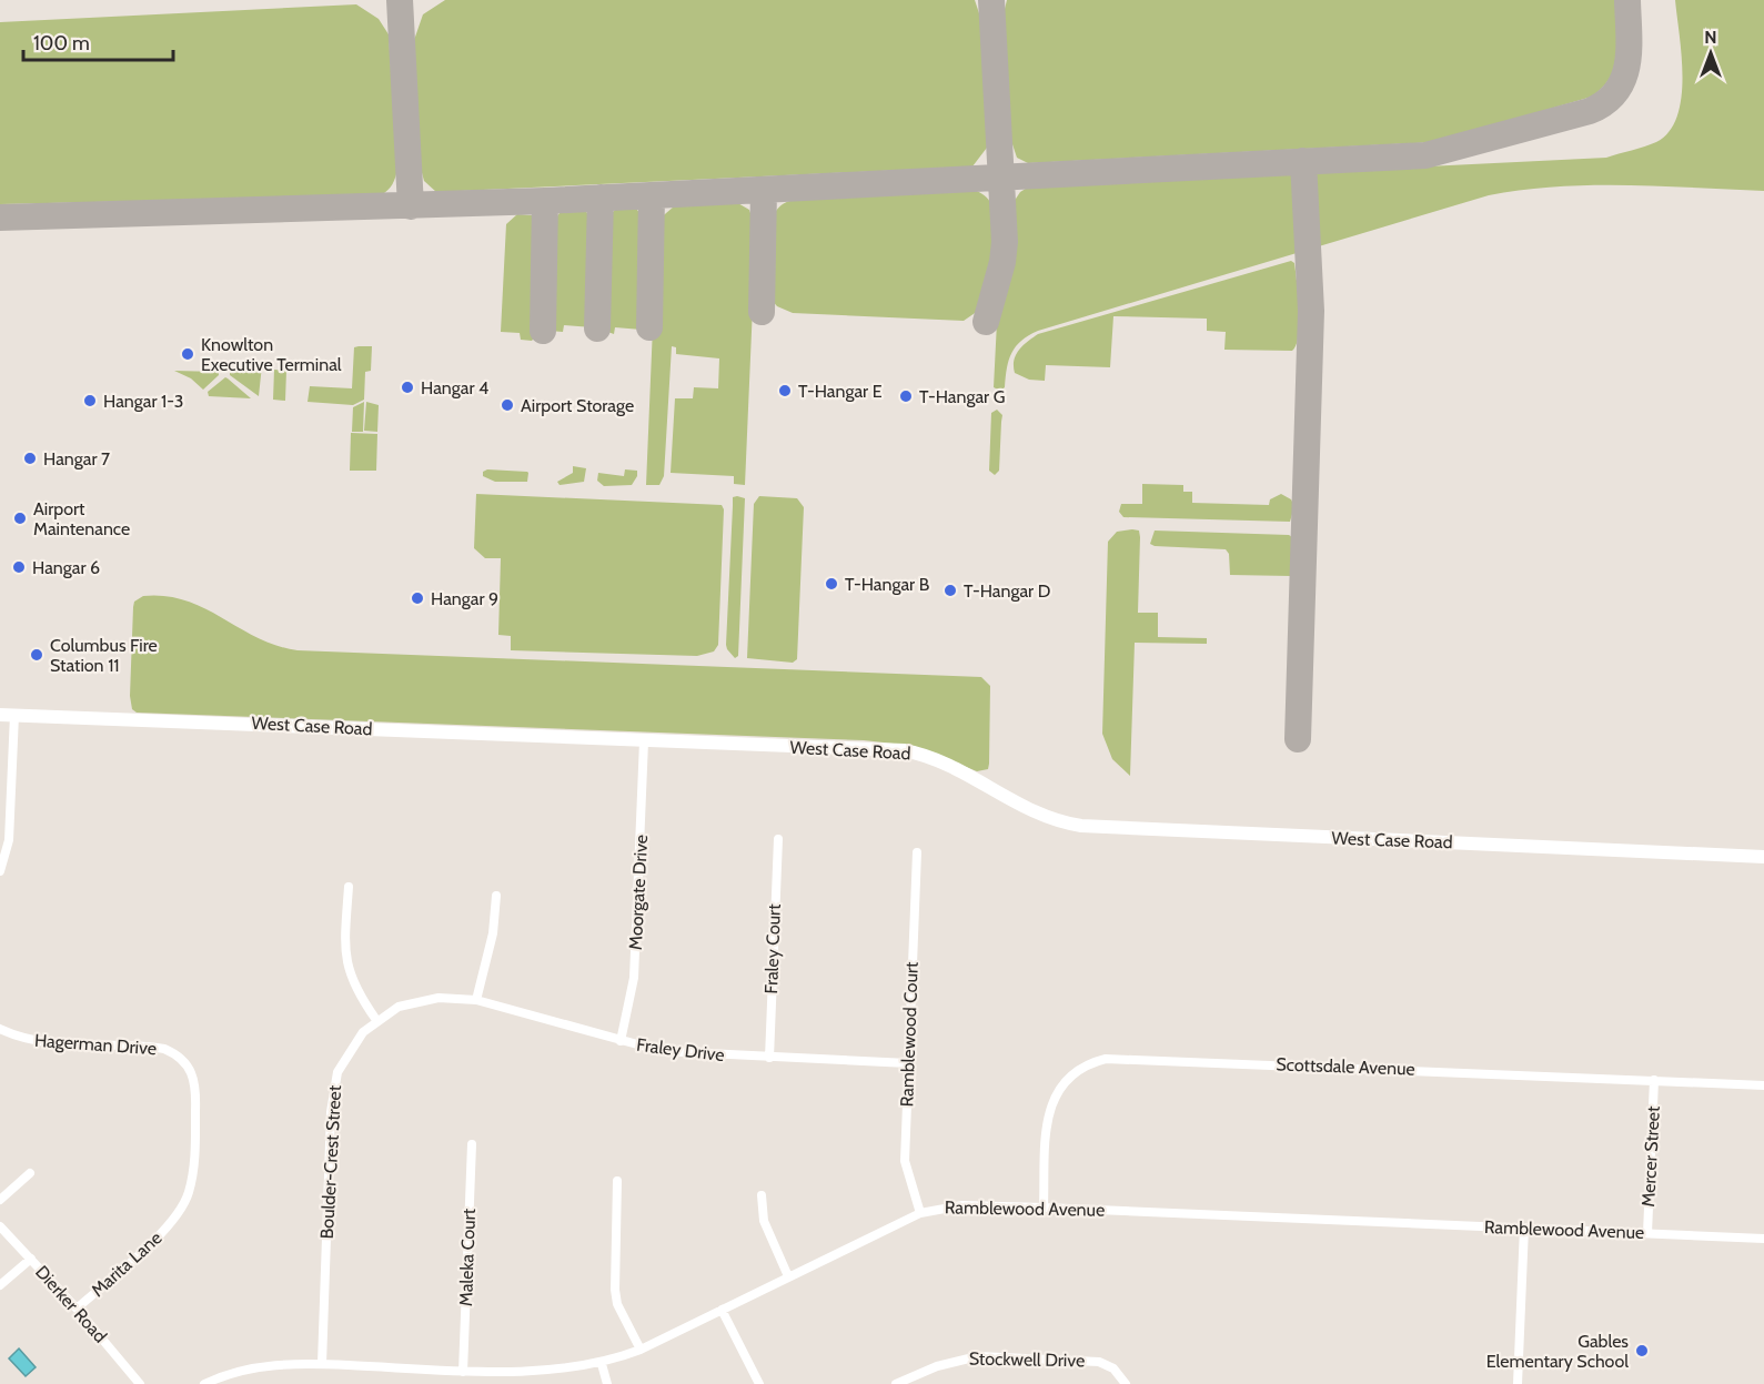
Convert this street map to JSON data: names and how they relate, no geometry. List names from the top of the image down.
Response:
{
  "streets": {
    "main road": ["West Case Road"],
    "street": [
      "Moorgate Drive",
      "Fraley Court",
      "Ramblewood Court",
      "Hagerman Drive",
      "Fraley Drive",
      "Scottsdale Avenue",
      "Mercer Street",
      "Boulder-Crest Street",
      "Ramblewood Avenue",
      "Maleka Court",
      "Marita Lane",
      "Dierker Road",
      "Stockwell Drive"
    ]
  },
  "crossings": [
    ["West Case Road", "Moorgate Drive"],
    ["Moorgate Drive", "Fraley Drive"],
    ["Fraley Court", "Fraley Drive"],
    ["Ramblewood Court", "Fraley Drive"],
    ["Ramblewood Court", "Ramblewood Avenue"],
    ["Hagerman Drive", "Marita Lane"],
    ["Fraley Drive", "Boulder-Crest Street"],
    ["Scottsdale Avenue", "Mercer Street"],
    ["Scottsdale Avenue", "Ramblewood Avenue"],
    ["Mercer Street", "Ramblewood Avenue"],
    ["Boulder-Crest Street", "Ramblewood Avenue"],
    ["Ramblewood Avenue", "Maleka Court"],
    ["Marita Lane", "Dierker Road"]
  ],
  "places": [
    "Knowlton Executive Terminal",
    "Hangar 4",
    "T-Hangar E",
    "T-Hangar G",
    "Hangar 1-3",
    "Airport Storage",
    "Hangar 7",
    "Airport Maintenance",
    "Hangar 6",
    "T-Hangar B",
    "T-Hangar D",
    "Hangar 9",
    "Columbus Fire Station 11",
    "Gables Elementary School"
  ],
  "scale_bar": "100 m",
  "north": "top"
}
